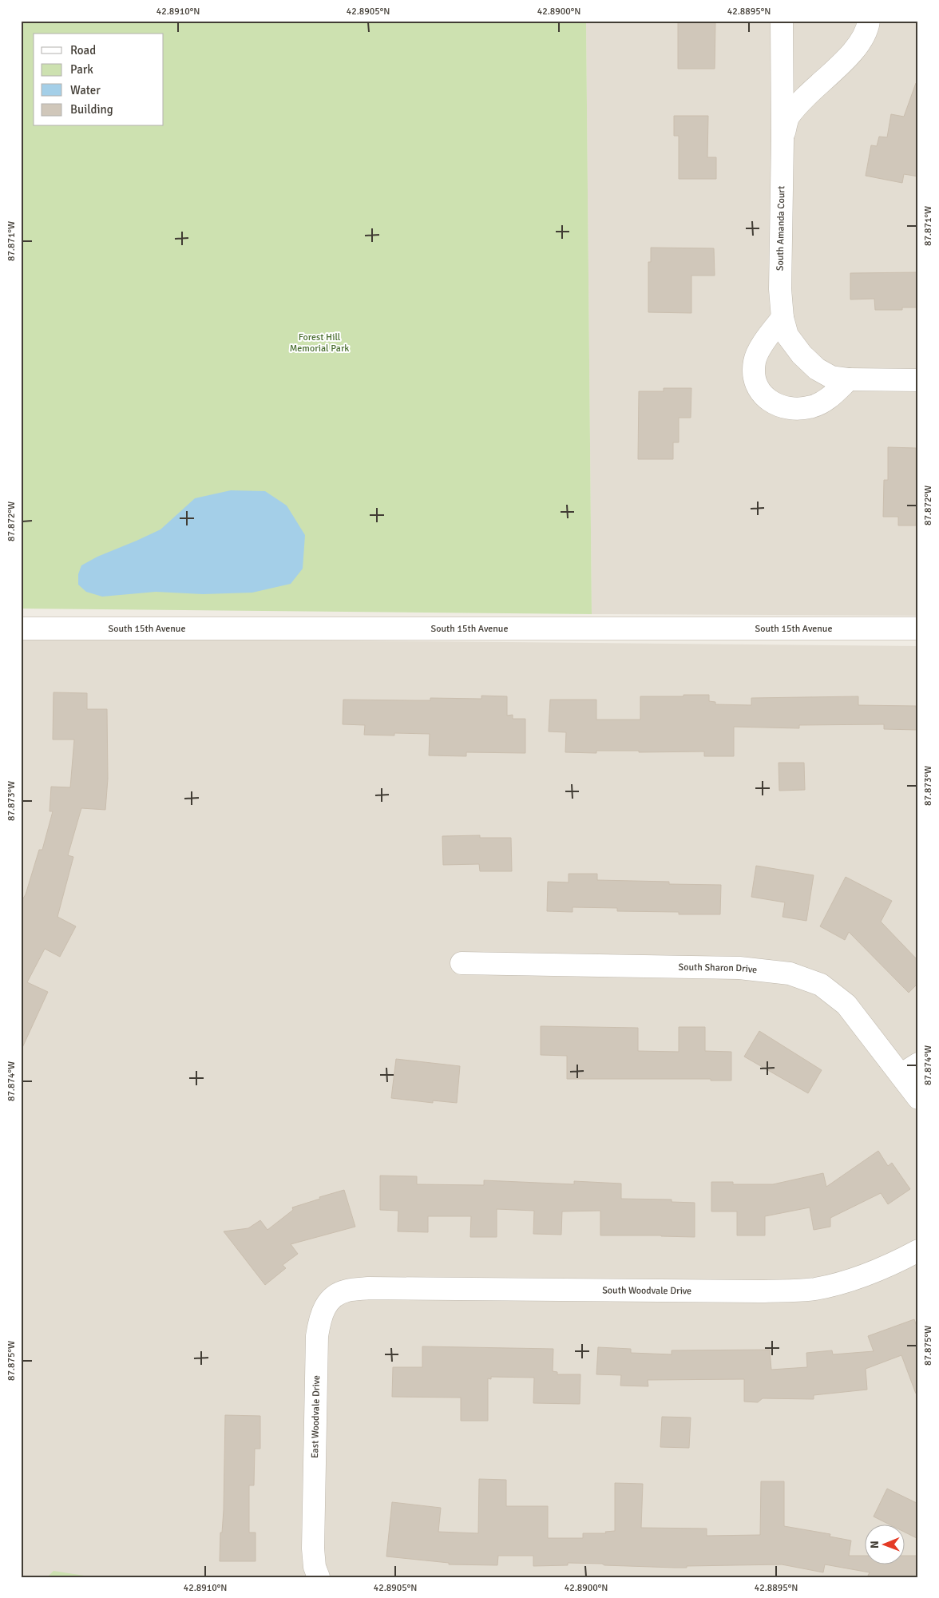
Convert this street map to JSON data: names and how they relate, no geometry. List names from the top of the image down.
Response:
{
  "streets": {
    "street": [
      "South Amanda Court",
      "South 15th Avenue",
      "South Sharon Drive",
      "South Woodvale Drive",
      "East Woodvale Drive"
    ]
  },
  "crossings": [
    ["South Woodvale Drive", "East Woodvale Drive"]
  ],
  "parks": ["Forest Hill Memorial Park"],
  "legend": [
    "Road",
    "Park",
    "Water",
    "Building"
  ],
  "north": "left",
  "coordinates": [
    "42.8910°N",
    "42.8905°N",
    "42.8900°N",
    "42.8895°N",
    "87.871°W",
    "87.872°W",
    "87.873°W",
    "87.874°W",
    "87.875°W"
  ]
}
